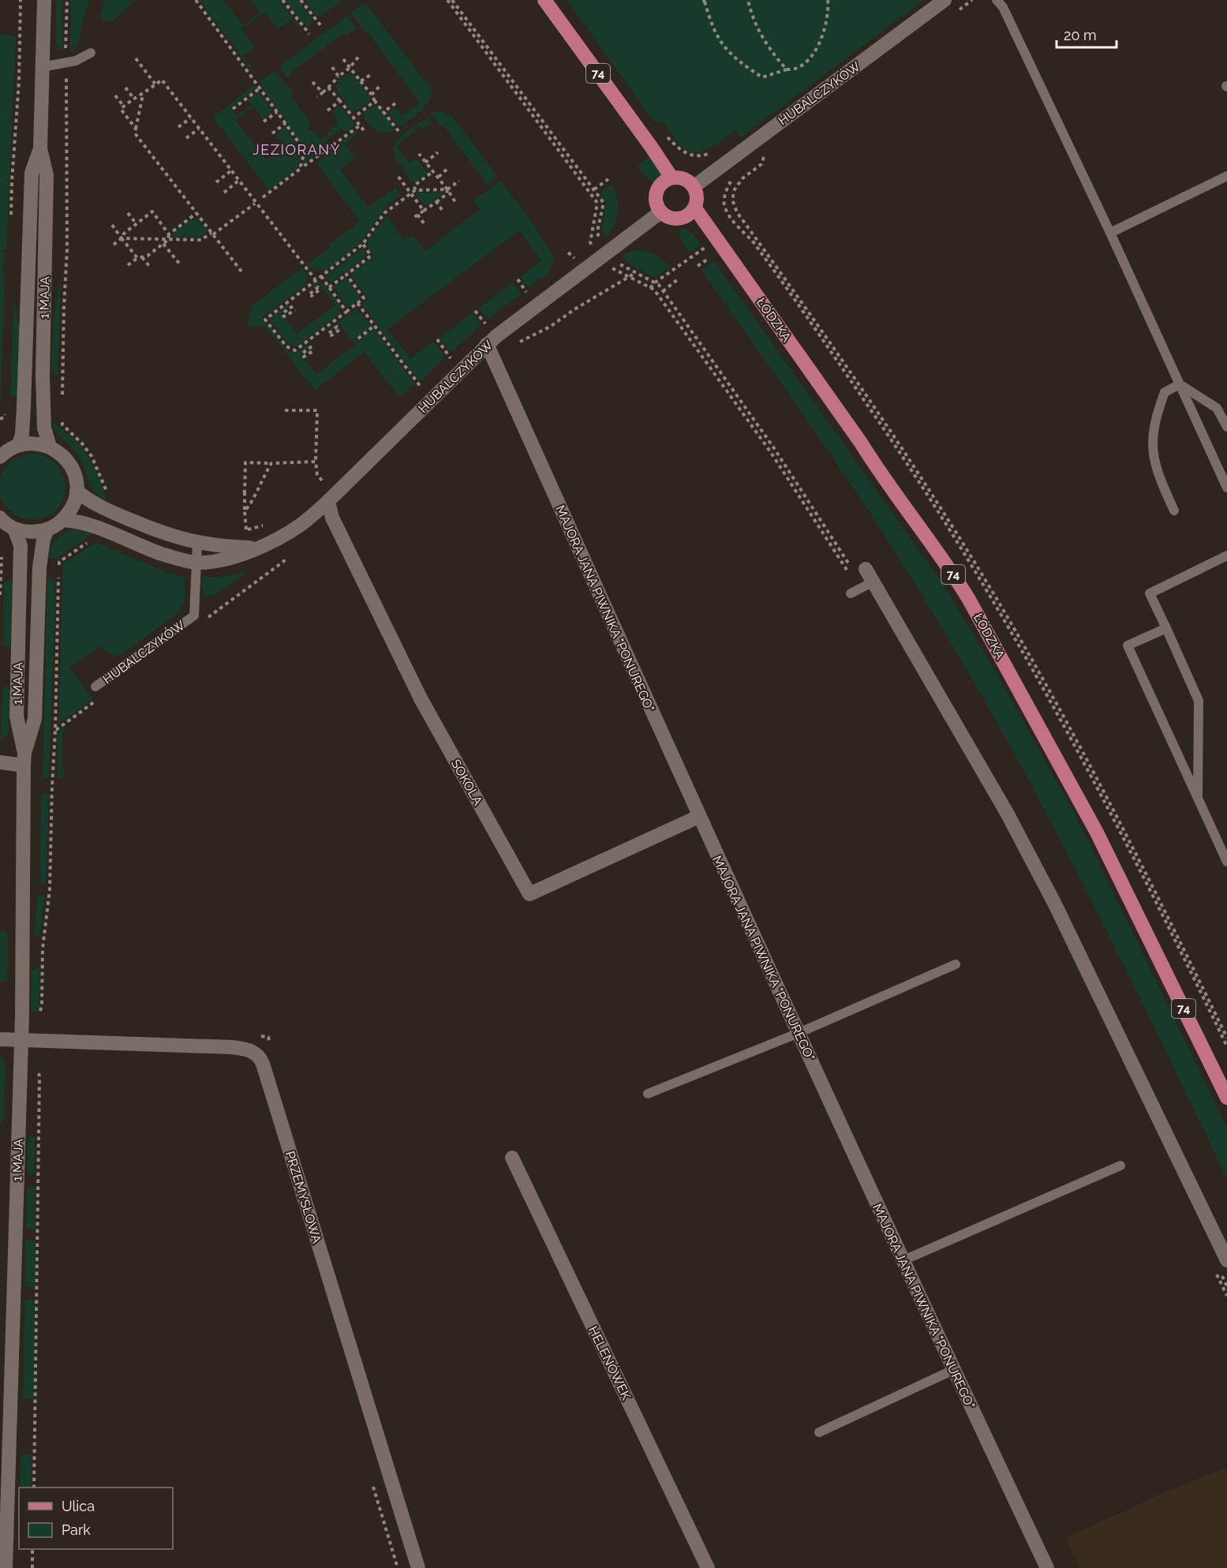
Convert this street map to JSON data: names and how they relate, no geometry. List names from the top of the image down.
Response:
{
  "streets": {
    "main road": ["74", "ŁÓDZKA"],
    "street": [
      "HUBALCZYKÓW",
      "1 MAJA",
      "MAJORA JANA PIWNIKA \"PONUREGO\"",
      "SOKOLA",
      "PRZEMYSŁOWA",
      "HELENÓWEK"
    ]
  },
  "crossings": [
    ["74", "HUBALCZYKÓW"],
    ["74", "ŁÓDZKA"],
    ["HUBALCZYKÓW", "ŁÓDZKA"],
    ["HUBALCZYKÓW", "MAJORA JANA PIWNIKA \"PONUREGO\""],
    ["HUBALCZYKÓW", "SOKOLA"],
    ["1 MAJA", "PRZEMYSŁOWA"],
    ["MAJORA JANA PIWNIKA \"PONUREGO\"", "SOKOLA"]
  ],
  "districts": ["JEZIORANY"],
  "legend": ["Ulica", "Park"],
  "scale_bar": "20 m"
}
